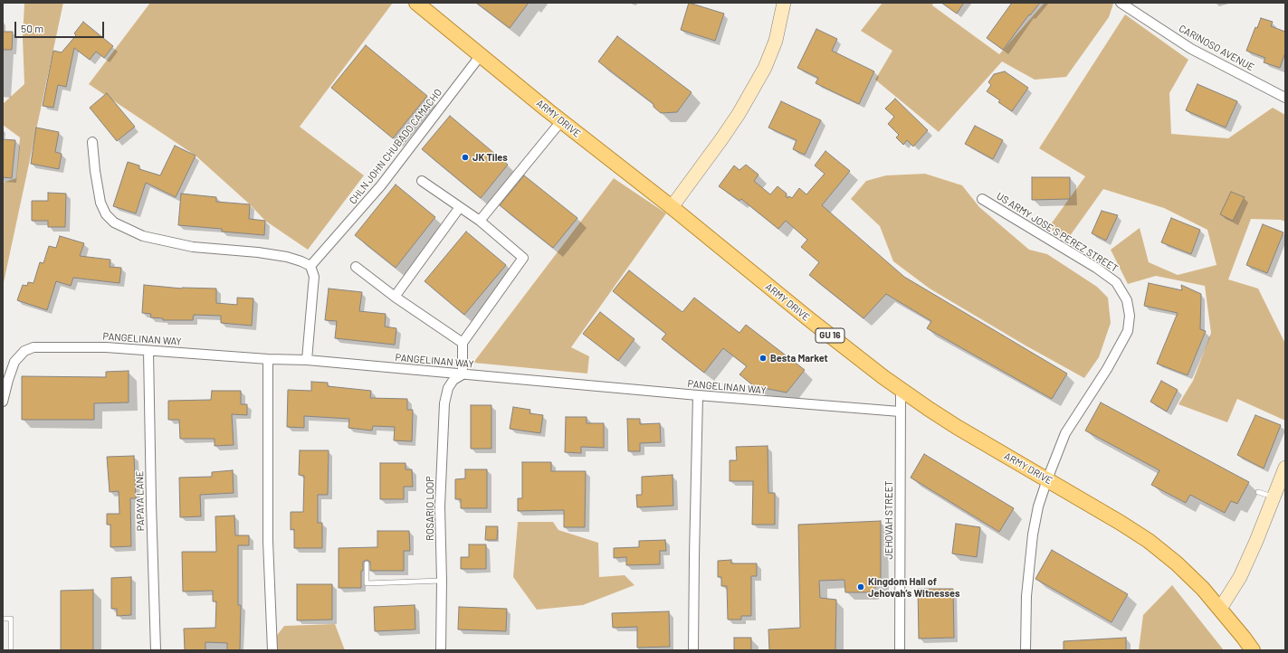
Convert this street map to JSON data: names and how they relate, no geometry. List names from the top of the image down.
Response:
{
  "streets": {
    "main road": ["ARMY DRIVE", "GU 16"],
    "street": [
      "CARINOSO AVENUE",
      "CHLN JOHN CHUBADO CAMACHO",
      "US ARMY JOSE S PEREZ STREET",
      "PANGELINAN WAY",
      "PAPAYA LANE",
      "ROSARIO LOOP",
      "JEHOVAH STREET"
    ]
  },
  "crossings": [
    ["ARMY DRIVE", "CHLN JOHN CHUBADO CAMACHO"],
    ["ARMY DRIVE", "US ARMY JOSE S PEREZ STREET"],
    ["ARMY DRIVE", "JEHOVAH STREET"],
    ["PANGELINAN WAY", "PAPAYA LANE"],
    ["PANGELINAN WAY", "ROSARIO LOOP"],
    ["PANGELINAN WAY", "JEHOVAH STREET"]
  ],
  "places": ["JK Tiles", "Besta Market", "Kingdom Hall of Jehovah’s Witnesses"],
  "scale_bar": "50 m"
}
